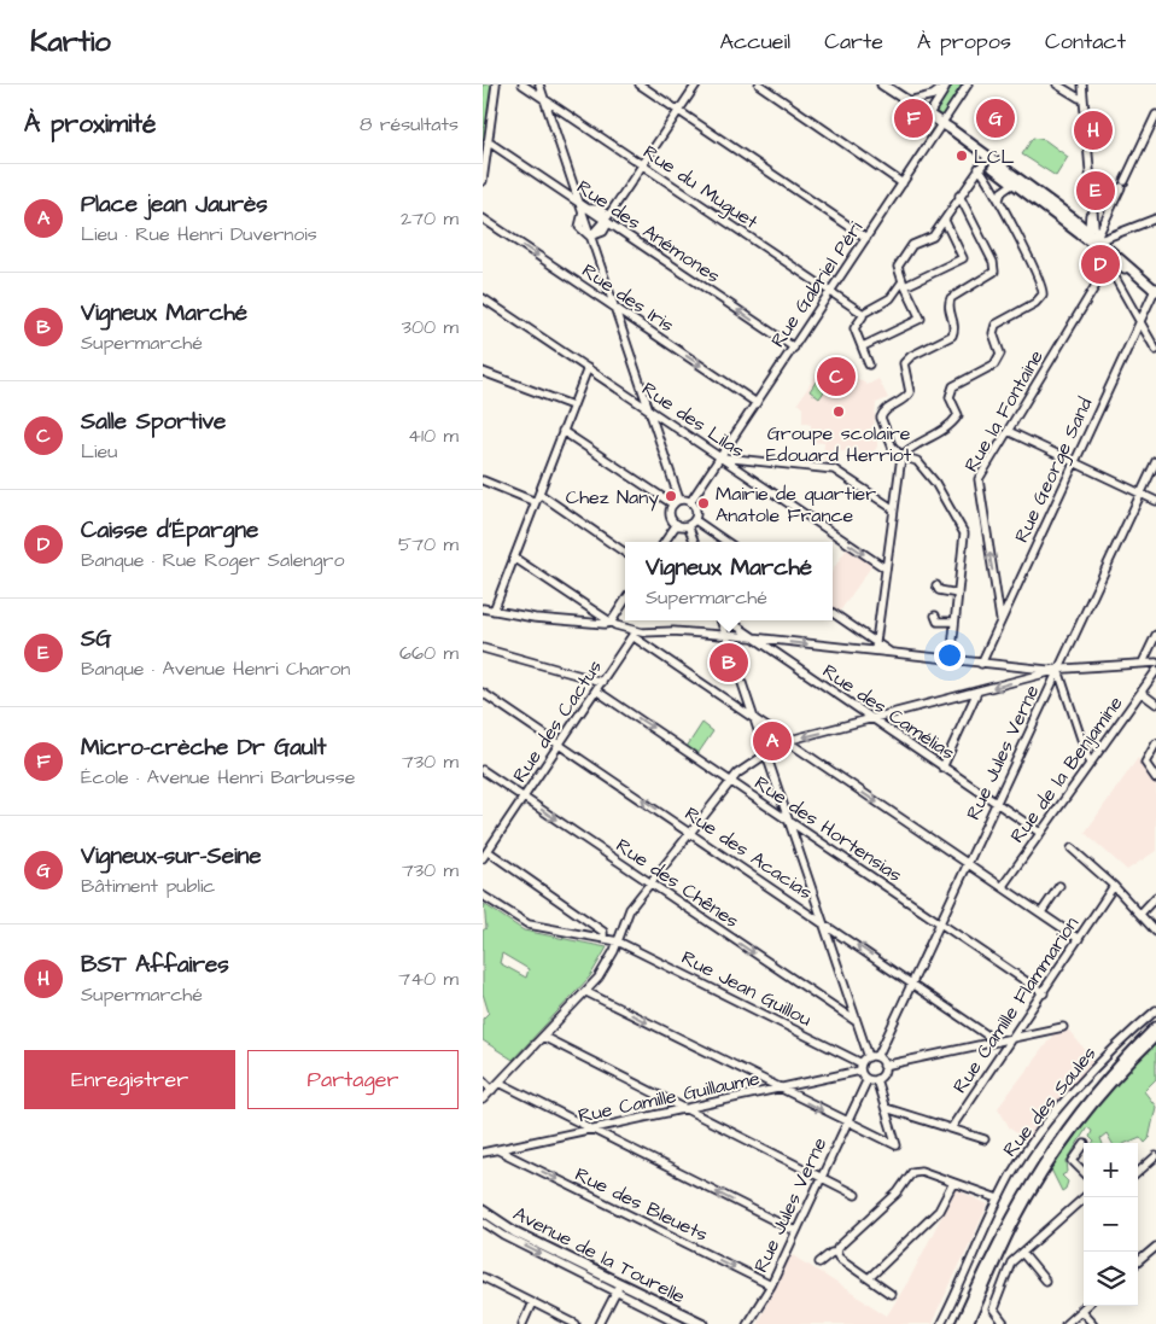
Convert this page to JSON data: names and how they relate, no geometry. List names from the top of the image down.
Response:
{
  "streets": {
    "main road": ["Avenue de la Tourelle"],
    "street": [
      "Rue du Muguet",
      "Rue des Anémones",
      "Rue Gabriel Péri",
      "Rue des Iris",
      "Rue la Fontaine",
      "Rue des Lilas",
      "Rue George Sand",
      "Rue des Camélias",
      "Rue des Cactus",
      "Rue Jules Verne",
      "Rue de la Benjamine",
      "Rue des Hortensias",
      "Rue des Acacias",
      "Rue des Chênes",
      "Rue Jean Guillou",
      "Rue Camille Flammarion",
      "Rue Camille Guillaume",
      "Rue des Saules",
      "Rue des Bleuets"
    ]
  },
  "crossings": [
    ["Rue du Muguet", "Rue Gabriel Péri"],
    ["Rue des Anémones", "Rue Gabriel Péri"],
    ["Rue Gabriel Péri", "Rue des Iris"],
    ["Rue Gabriel Péri", "Rue des Lilas"],
    ["Rue la Fontaine", "Rue George Sand"],
    ["Rue des Camélias", "Rue Jules Verne"],
    ["Rue des Camélias", "Rue de la Benjamine"],
    ["Rue des Cactus", "Rue des Hortensias"],
    ["Rue des Cactus", "Rue des Acacias"],
    ["Rue des Cactus", "Rue des Chênes"],
    ["Rue Jules Verne", "Rue des Hortensias"],
    ["Rue Jules Verne", "Rue des Acacias"],
    ["Rue Jules Verne", "Rue Jean Guillou"],
    ["Rue Jules Verne", "Rue Camille Guillaume"],
    ["Rue Jules Verne", "Rue des Bleuets"],
    ["Rue des Hortensias", "Rue Camille Flammarion"],
    ["Rue Jean Guillou", "Rue Camille Guillaume"],
    ["Rue Camille Guillaume", "Rue des Bleuets"]
  ],
  "one_way": [
    "Rue des Anémones",
    "Rue des Iris",
    "Rue la Fontaine",
    "Rue des Acacias",
    "Rue des Chênes"
  ],
  "places": [
    "LCL",
    "Groupe scolaire Edouard Herriot",
    "Chez Nany",
    "Mairie de quartier Anatole France"
  ],
  "page": {
    "header": "Kartio",
    "nav": [
      "Accueil",
      "Carte",
      "À propos",
      "Contact"
    ],
    "heading": ["À proximité", "8 résultats"],
    "pins": [
      "F",
      "G",
      "H",
      "E",
      "D",
      "C",
      "B",
      "A"
    ],
    "list": [
      {
        "mark": "A",
        "name": "Place jean Jaurès",
        "note": "Lieu · Rue Henri Duvernois",
        "value": "270 m"
      },
      {
        "mark": "B",
        "name": "Vigneux Marché",
        "note": "Supermarché",
        "value": "300 m"
      },
      {
        "mark": "C",
        "name": "Salle Sportive",
        "note": "Lieu",
        "value": "410 m"
      },
      {
        "mark": "D",
        "name": "Caisse d'Épargne",
        "note": "Banque · Rue Roger Salengro",
        "value": "570 m"
      },
      {
        "mark": "E",
        "name": "SG",
        "note": "Banque · Avenue Henri Charon",
        "value": "660 m"
      },
      {
        "mark": "F",
        "name": "Micro-crèche Dr Gault",
        "note": "École · Avenue Henri Barbusse",
        "value": "730 m"
      },
      {
        "mark": "G",
        "name": "Vigneux-sur-Seine",
        "note": "Bâtiment public",
        "value": "730 m"
      },
      {
        "mark": "H",
        "name": "BST Affaires",
        "note": "Supermarché",
        "value": "740 m"
      }
    ],
    "popup": ["Vigneux Marché", "Supermarché"],
    "buttons": ["Enregistrer", "Partager"],
    "map_buttons": ["+", "−"]
  }
}
